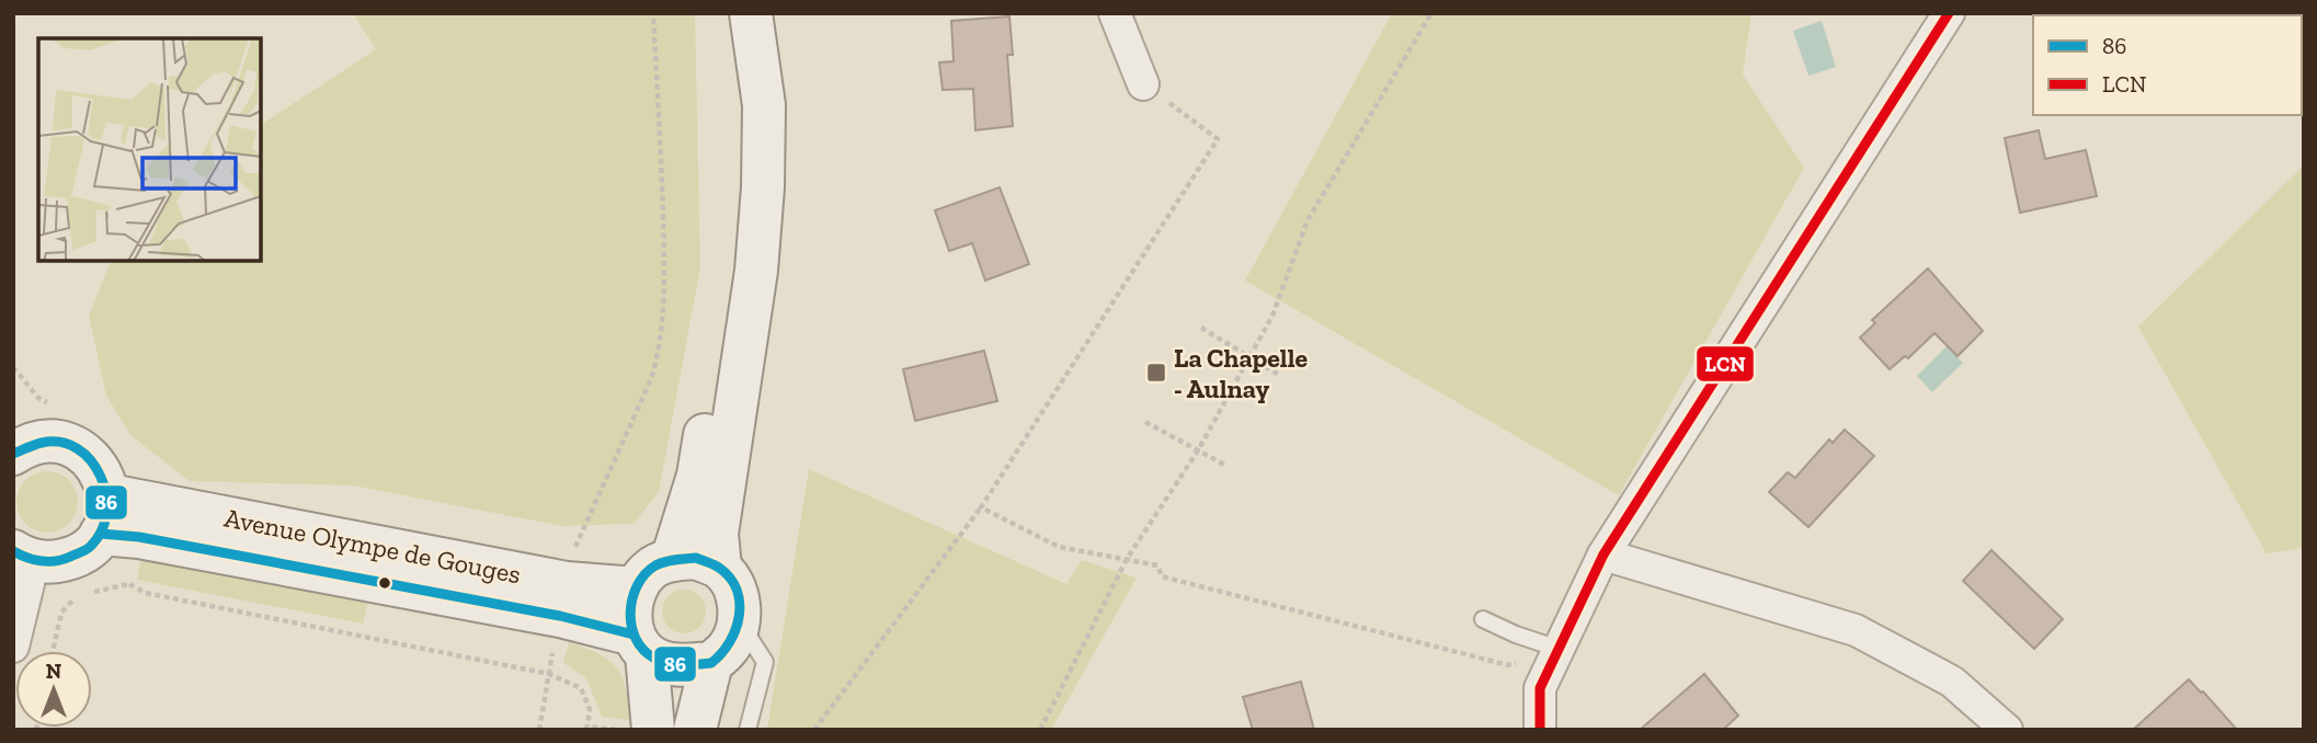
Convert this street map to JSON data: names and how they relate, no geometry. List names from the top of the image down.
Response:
{
  "streets": {
    "main road": ["Avenue Olympe de Gouges"]
  },
  "places": {
    "transit": ["La Chapelle - Aulnay"]
  },
  "lines": ["transit line LCN", "transit line 86"],
  "legend": ["86", "LCN"],
  "north": "top"
}
